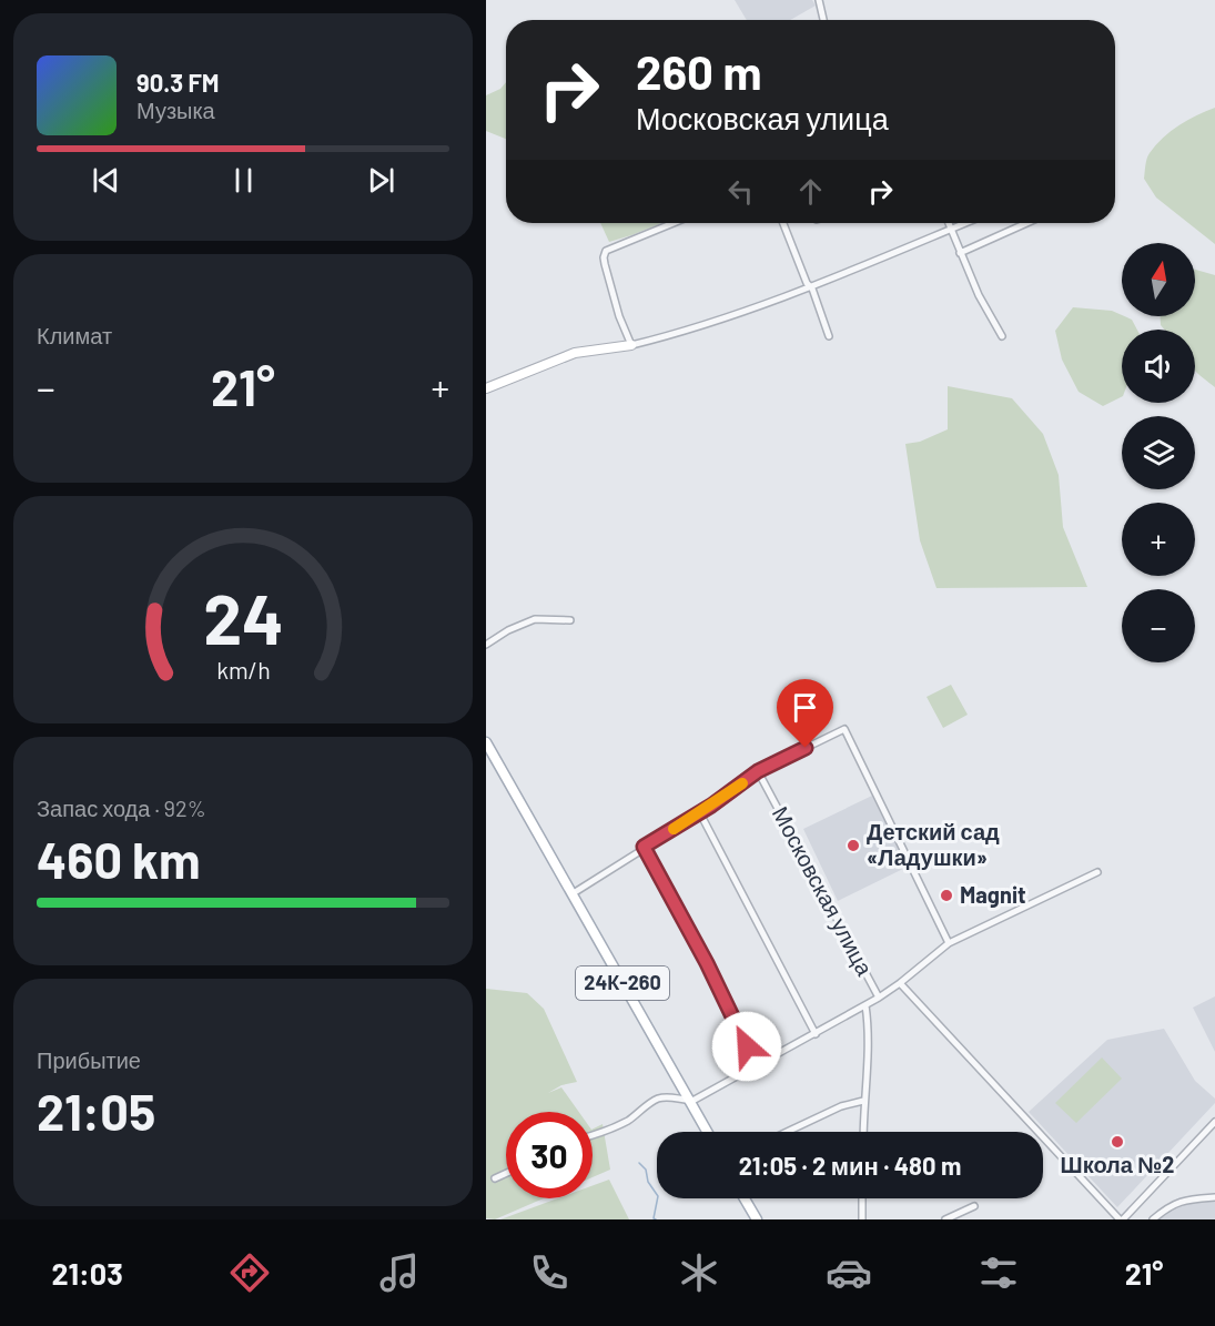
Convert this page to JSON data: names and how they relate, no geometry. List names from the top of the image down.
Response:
{
  "streets": {
    "main road": ["24К-260"],
    "street": ["Московская улица"]
  },
  "places": ["Детский сад «Ладушки»", "Magnit", "Школа №2"],
  "north": "top",
  "page": {
    "turn": ["260 m", "Московская улица"],
    "song": ["90.3 FM", "Музыка"],
    "map_buttons": ["+", "−"],
    "tile": [
      "Климат",
      ["Запас хода · 92%", "460 km"],
      ["Прибытие", "21:05"]
    ],
    "heat": ["−", "21°", "+"],
    "limit": "30",
    "trip": "21:05 · 2 мин · 480 m",
    "tabs": ["21:03", "21°"],
    "gauge": ["24", "km/h"]
  }
}
